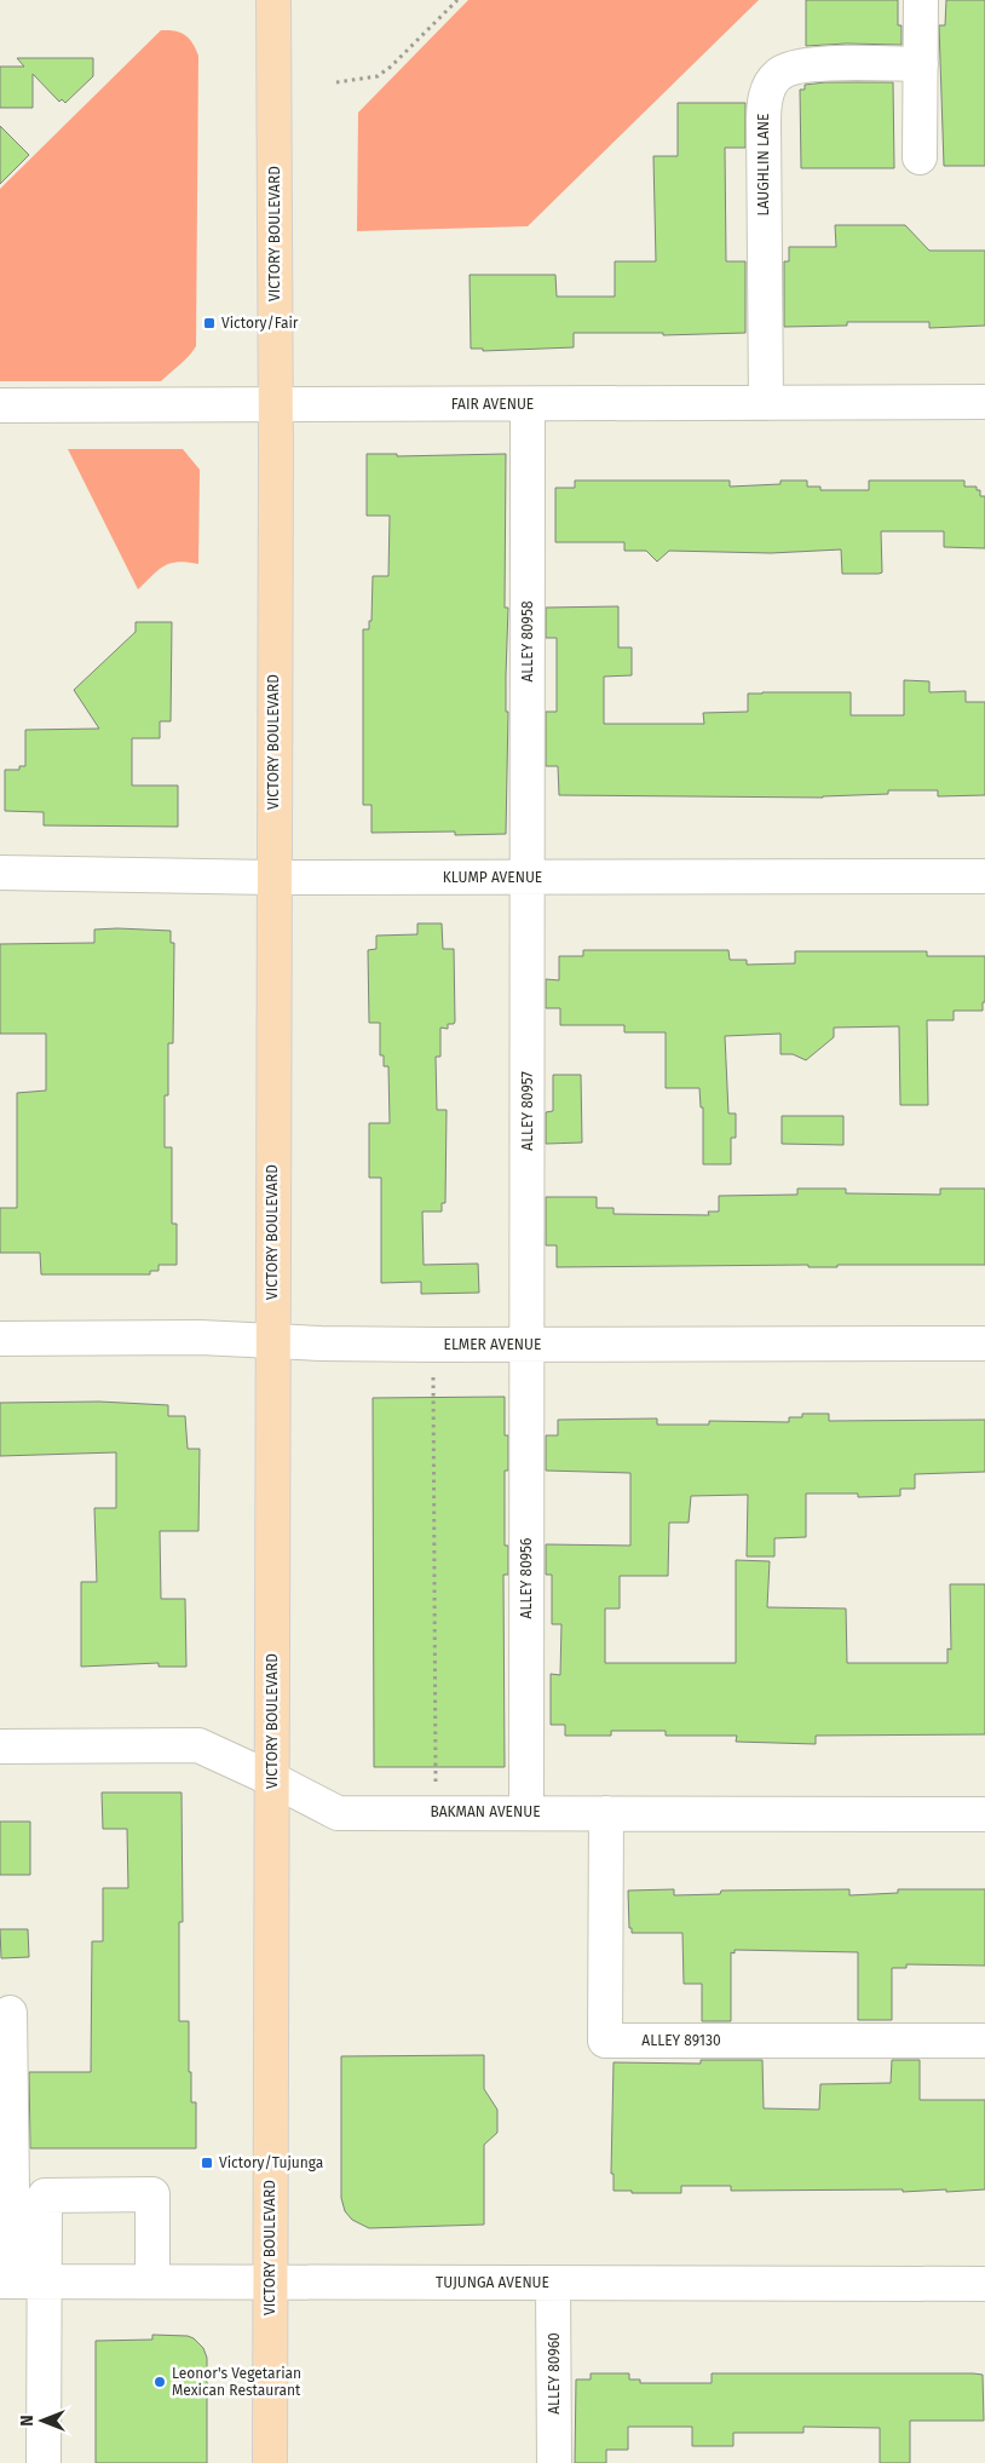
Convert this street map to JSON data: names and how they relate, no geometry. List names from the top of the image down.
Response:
{
  "streets": {
    "main road": ["VICTORY BOULEVARD"],
    "street": [
      "LAUGHLIN LANE",
      "FAIR AVENUE",
      "ALLEY 80958",
      "KLUMP AVENUE",
      "ALLEY 80957",
      "ELMER AVENUE",
      "ALLEY 80956",
      "BAKMAN AVENUE",
      "ALLEY 89130",
      "TUJUNGA AVENUE",
      "ALLEY 80960"
    ]
  },
  "crossings": [
    ["LAUGHLIN LANE", "FAIR AVENUE"],
    ["VICTORY BOULEVARD", "FAIR AVENUE"],
    ["VICTORY BOULEVARD", "KLUMP AVENUE"],
    ["VICTORY BOULEVARD", "ELMER AVENUE"],
    ["VICTORY BOULEVARD", "BAKMAN AVENUE"],
    ["VICTORY BOULEVARD", "TUJUNGA AVENUE"],
    ["FAIR AVENUE", "ALLEY 80958"],
    ["ALLEY 80958", "KLUMP AVENUE"],
    ["ALLEY 80958", "ALLEY 80957"],
    ["KLUMP AVENUE", "ALLEY 80957"],
    ["ALLEY 80957", "ELMER AVENUE"],
    ["ALLEY 80957", "ALLEY 80956"],
    ["ELMER AVENUE", "ALLEY 80956"],
    ["ALLEY 80956", "BAKMAN AVENUE"],
    ["BAKMAN AVENUE", "ALLEY 89130"],
    ["TUJUNGA AVENUE", "ALLEY 80960"]
  ],
  "places": {
    "transit": ["Victory/Fair", "Victory/Tujunga"],
    "other": ["Leonor's Vegetarian Mexican Restaurant"]
  },
  "north": "left"
}
